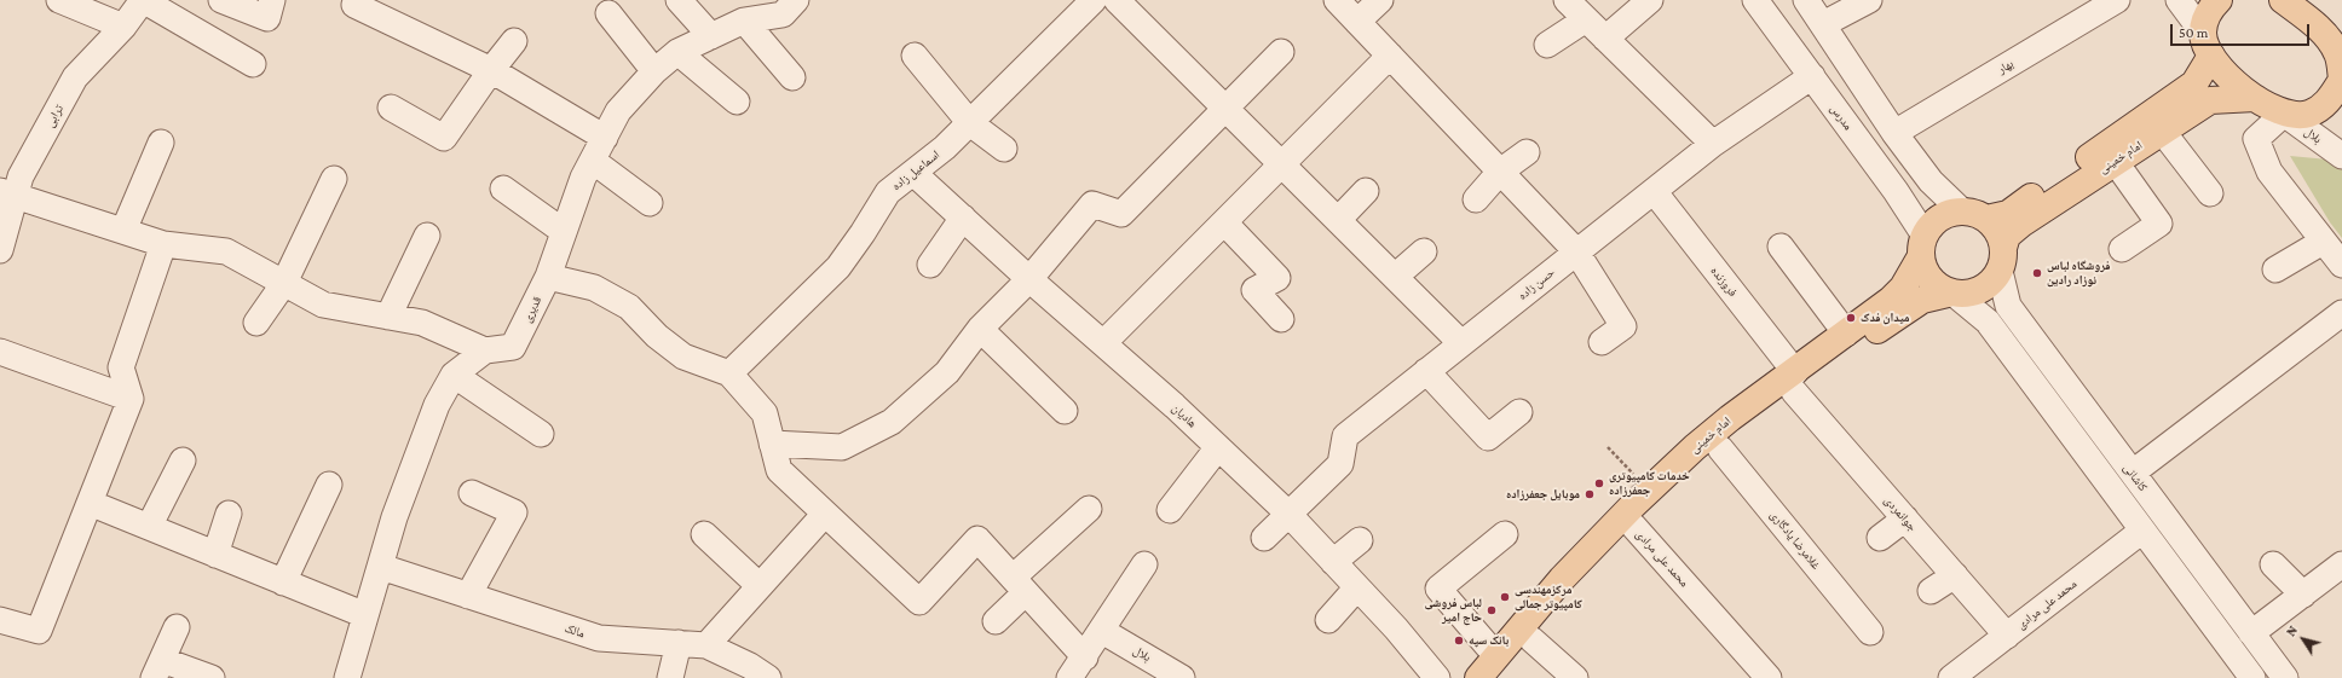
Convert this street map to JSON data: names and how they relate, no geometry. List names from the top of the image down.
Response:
{
  "streets": {
    "main road": ["امام خمینی"],
    "street": [
      "بهار",
      "ترابی",
      "مدرس",
      "بلال",
      "اسماعیل زاده",
      "فروزنده",
      "حسن زاده",
      "قدیری",
      "هادیان",
      "کاشانی",
      "جوانمردی",
      "غلامرضا یادگاری",
      "محمد علی مرادی",
      "مالک"
    ]
  },
  "crossings": [
    ["مدرس", "امام خمینی"],
    ["مدرس", "حسن زاده"],
    ["مدرس", "کاشانی"],
    ["امام خمینی", "فروزنده"],
    ["امام خمینی", "کاشانی"],
    ["امام خمینی", "جوانمردی"],
    ["امام خمینی", "غلامرضا یادگاری"],
    ["امام خمینی", "محمد علی مرادی"],
    ["اسماعیل زاده", "هادیان"],
    ["فروزنده", "حسن زاده"],
    ["فروزنده", "جوانمردی"],
    ["حسن زاده", "هادیان"],
    ["جوانمردی", "محمد علی مرادی"]
  ],
  "places": [
    "فروشگاه لباس نوزاد رادین",
    "میدان فدک",
    "خدمات کامپیوتری جعفرزاده",
    "موبایل جعفرزاده",
    "مرکزمهندسی کامپیوتر جمالی",
    "لباس فروشی حاج امیر",
    "بانک سپه"
  ],
  "scale_bar": "50 m",
  "north": "top left"
}
